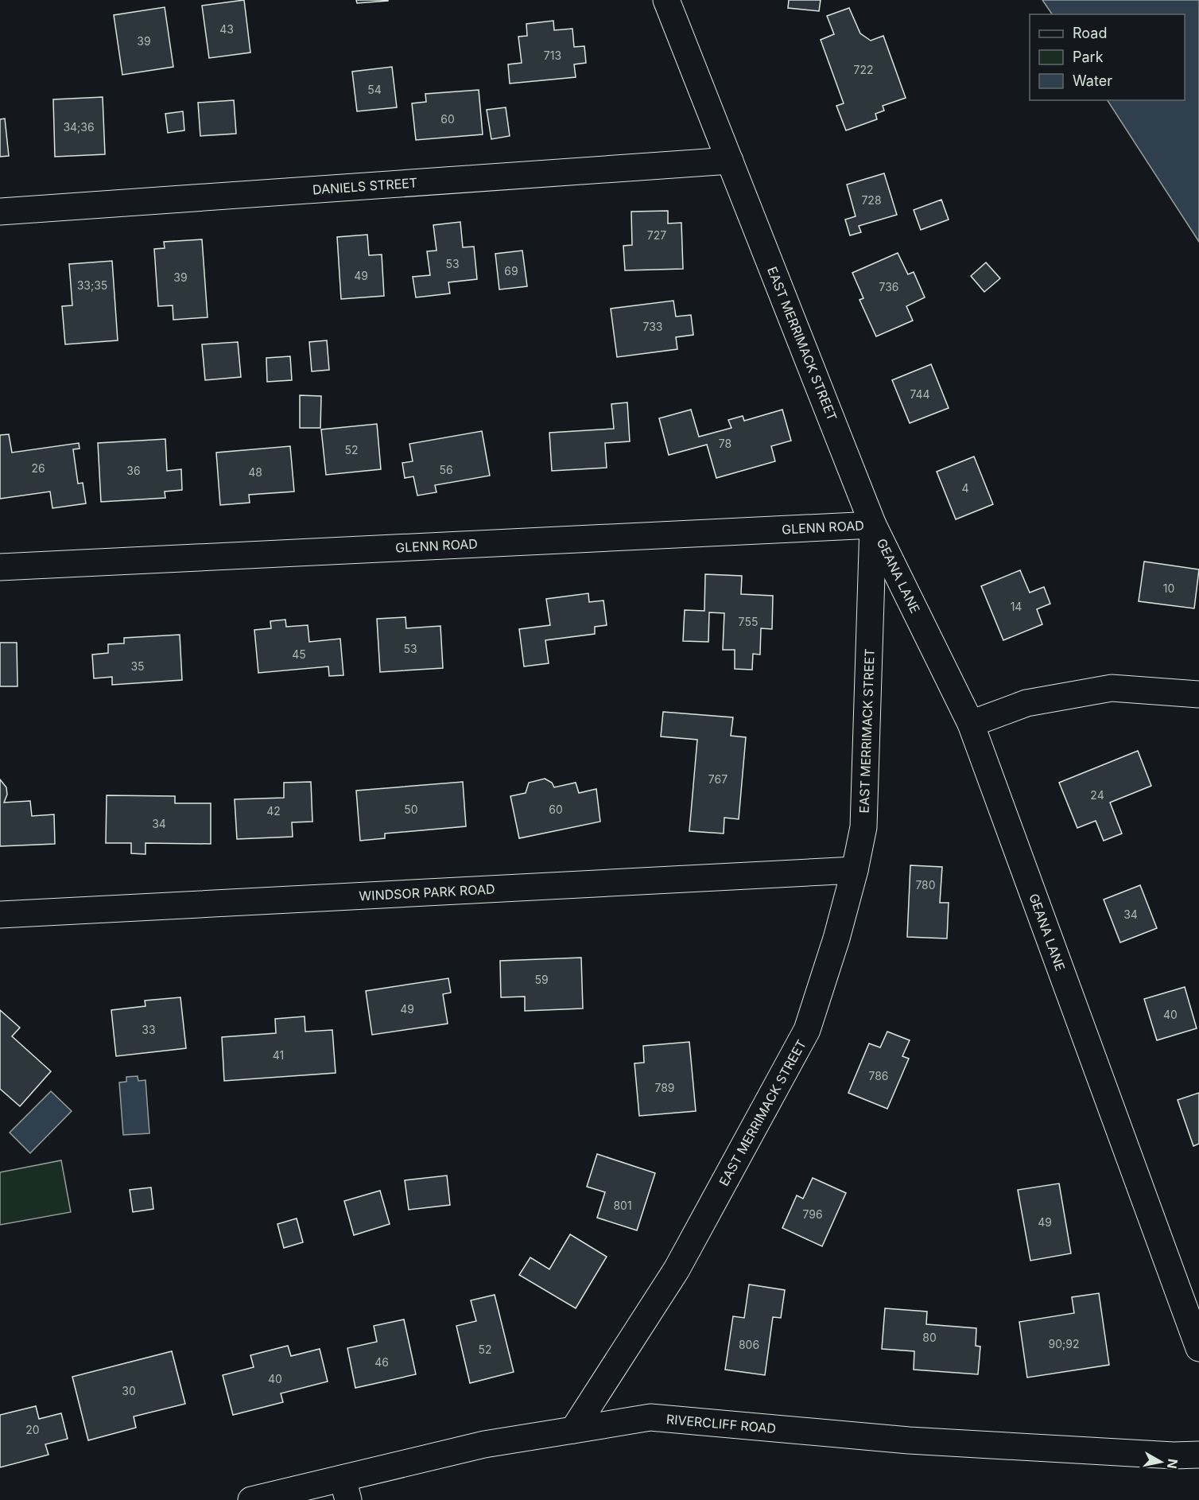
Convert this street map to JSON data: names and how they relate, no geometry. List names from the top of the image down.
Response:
{
  "streets": {
    "street": [
      "DANIELS STREET",
      "EAST MERRIMACK STREET",
      "GLENN ROAD",
      "GEANA LANE",
      "WINDSOR PARK ROAD",
      "RIVERCLIFF ROAD"
    ]
  },
  "crossings": [
    ["DANIELS STREET", "EAST MERRIMACK STREET"],
    ["EAST MERRIMACK STREET", "GLENN ROAD"],
    ["EAST MERRIMACK STREET", "GEANA LANE"],
    ["EAST MERRIMACK STREET", "WINDSOR PARK ROAD"],
    ["EAST MERRIMACK STREET", "RIVERCLIFF ROAD"],
    ["GLENN ROAD", "GEANA LANE"]
  ],
  "house_numbers": [
    "43",
    "39",
    "713",
    "722",
    "54",
    "60",
    "34;36",
    "728",
    "727",
    "53",
    "69",
    "49",
    "39",
    "33;35",
    "736",
    "733",
    "744",
    "78",
    "52",
    "26",
    "56",
    "36",
    "48",
    "4",
    "10",
    "14",
    "755",
    "53",
    "45",
    "35",
    "767",
    "24",
    "50",
    "60",
    "42",
    "34",
    "780",
    "34",
    "59",
    "49",
    "40",
    "33",
    "41",
    "786",
    "789",
    "801",
    "796",
    "49",
    "80",
    "90;92",
    "806",
    "52",
    "46",
    "40",
    "30",
    "20"
  ],
  "legend": ["Road", "Park", "Water"],
  "north": "right"
}
